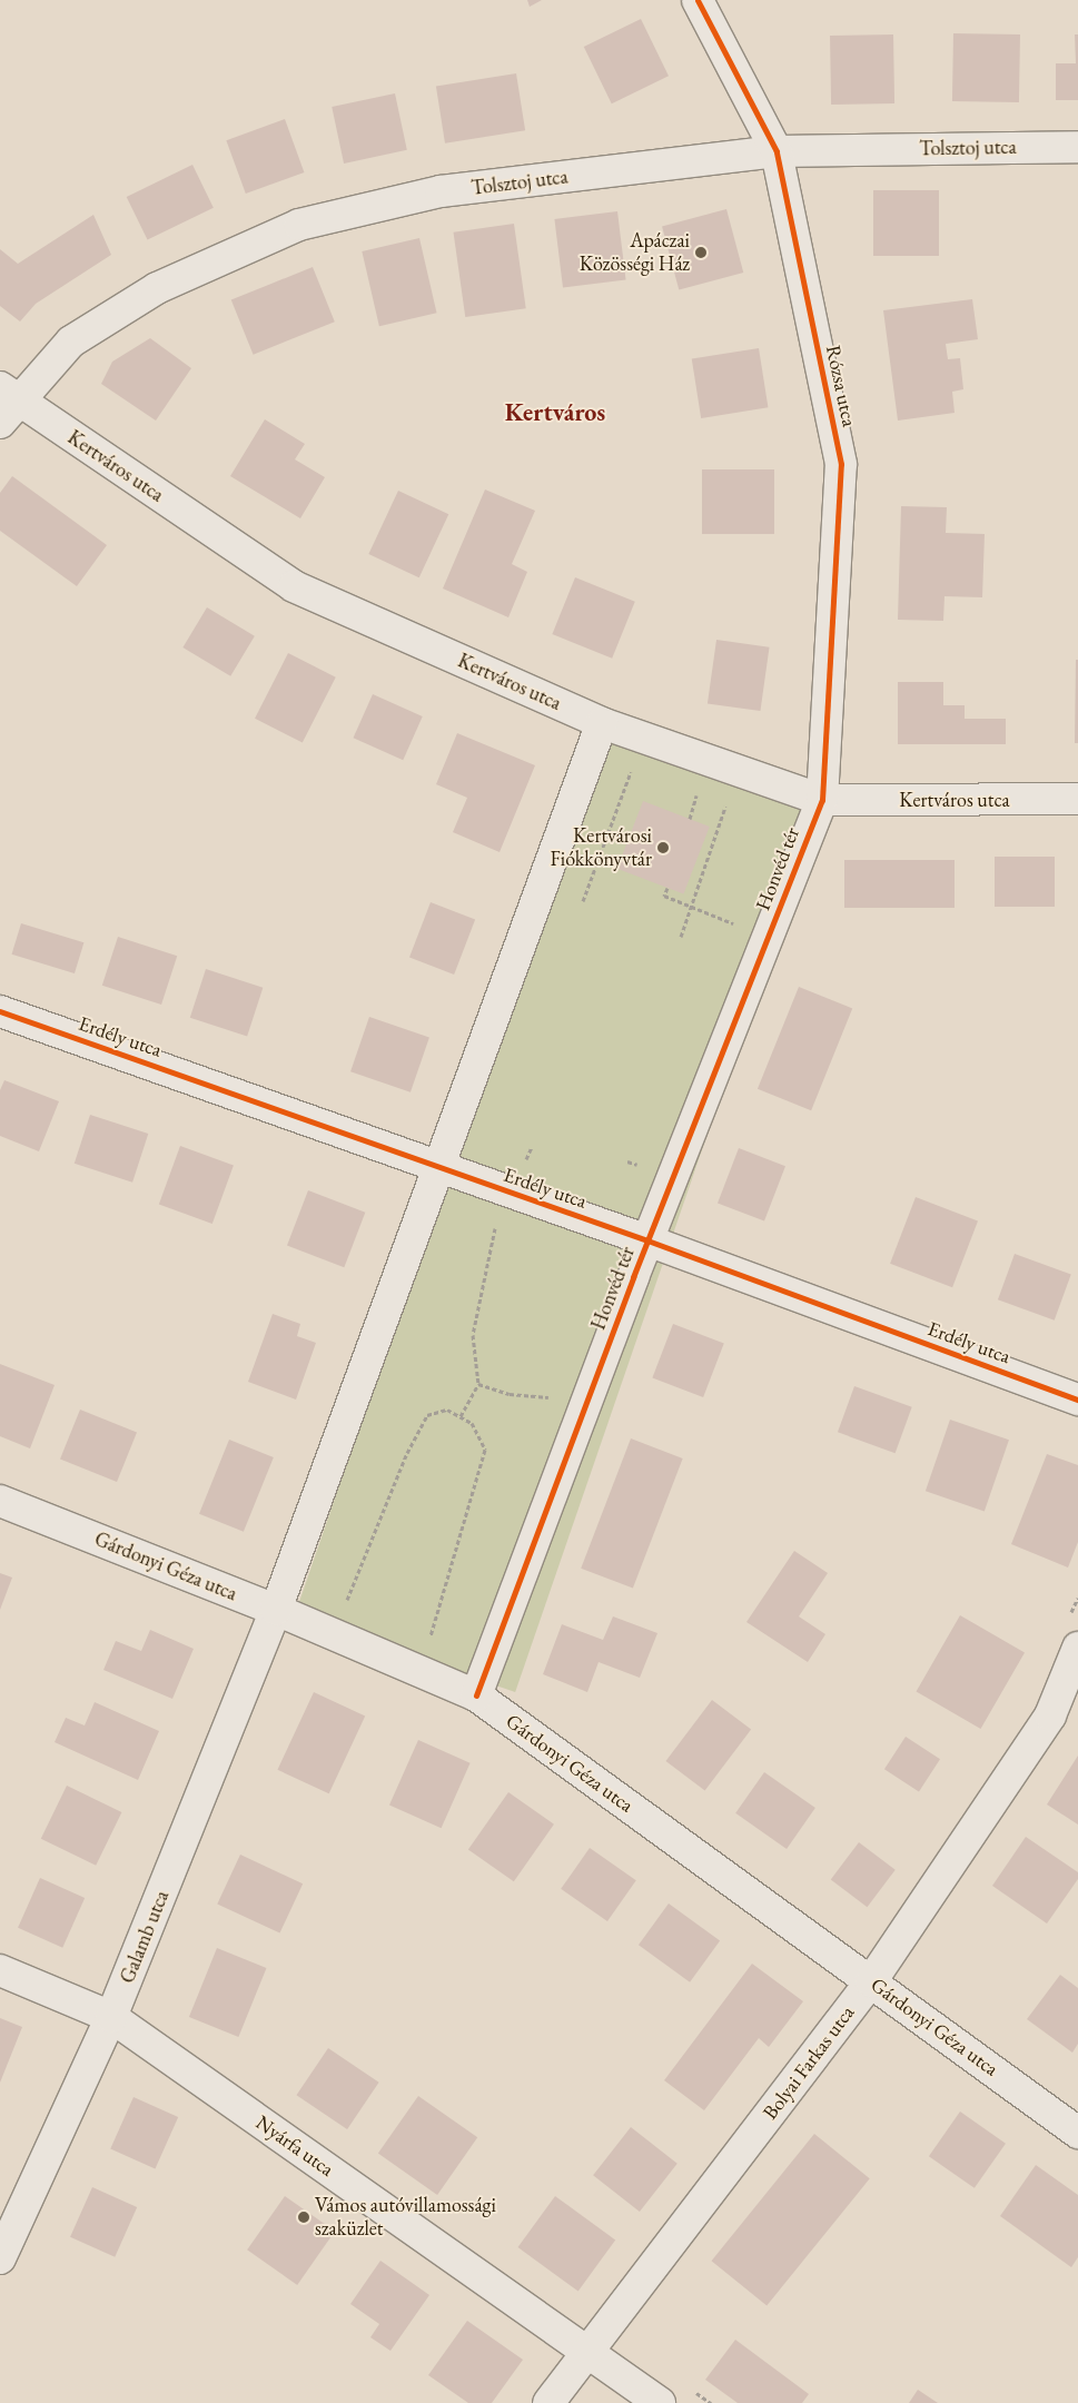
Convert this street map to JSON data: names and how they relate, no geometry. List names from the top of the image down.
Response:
{
  "streets": {
    "street": [
      "Tolsztoj utca",
      "Rózsa utca",
      "Kertváros utca",
      "Honvéd tér",
      "Erdély utca",
      "Gárdonyi Géza utca",
      "Galamb utca",
      "Bolyai Farkas utca",
      "Nyárfa utca"
    ]
  },
  "crossings": [
    ["Tolsztoj utca", "Rózsa utca"],
    ["Tolsztoj utca", "Kertváros utca"],
    ["Rózsa utca", "Kertváros utca"],
    ["Rózsa utca", "Honvéd tér"],
    ["Kertváros utca", "Honvéd tér"],
    ["Honvéd tér", "Erdély utca"],
    ["Honvéd tér", "Gárdonyi Géza utca"],
    ["Gárdonyi Géza utca", "Galamb utca"],
    ["Gárdonyi Géza utca", "Bolyai Farkas utca"],
    ["Galamb utca", "Nyárfa utca"],
    ["Bolyai Farkas utca", "Nyárfa utca"]
  ],
  "districts": ["Kertváros"],
  "places": ["Apáczai Közösségi Ház", "Kertvárosi Fiókkönyvtár", "Vámos autóvillamossági szaküzlet"]
}
